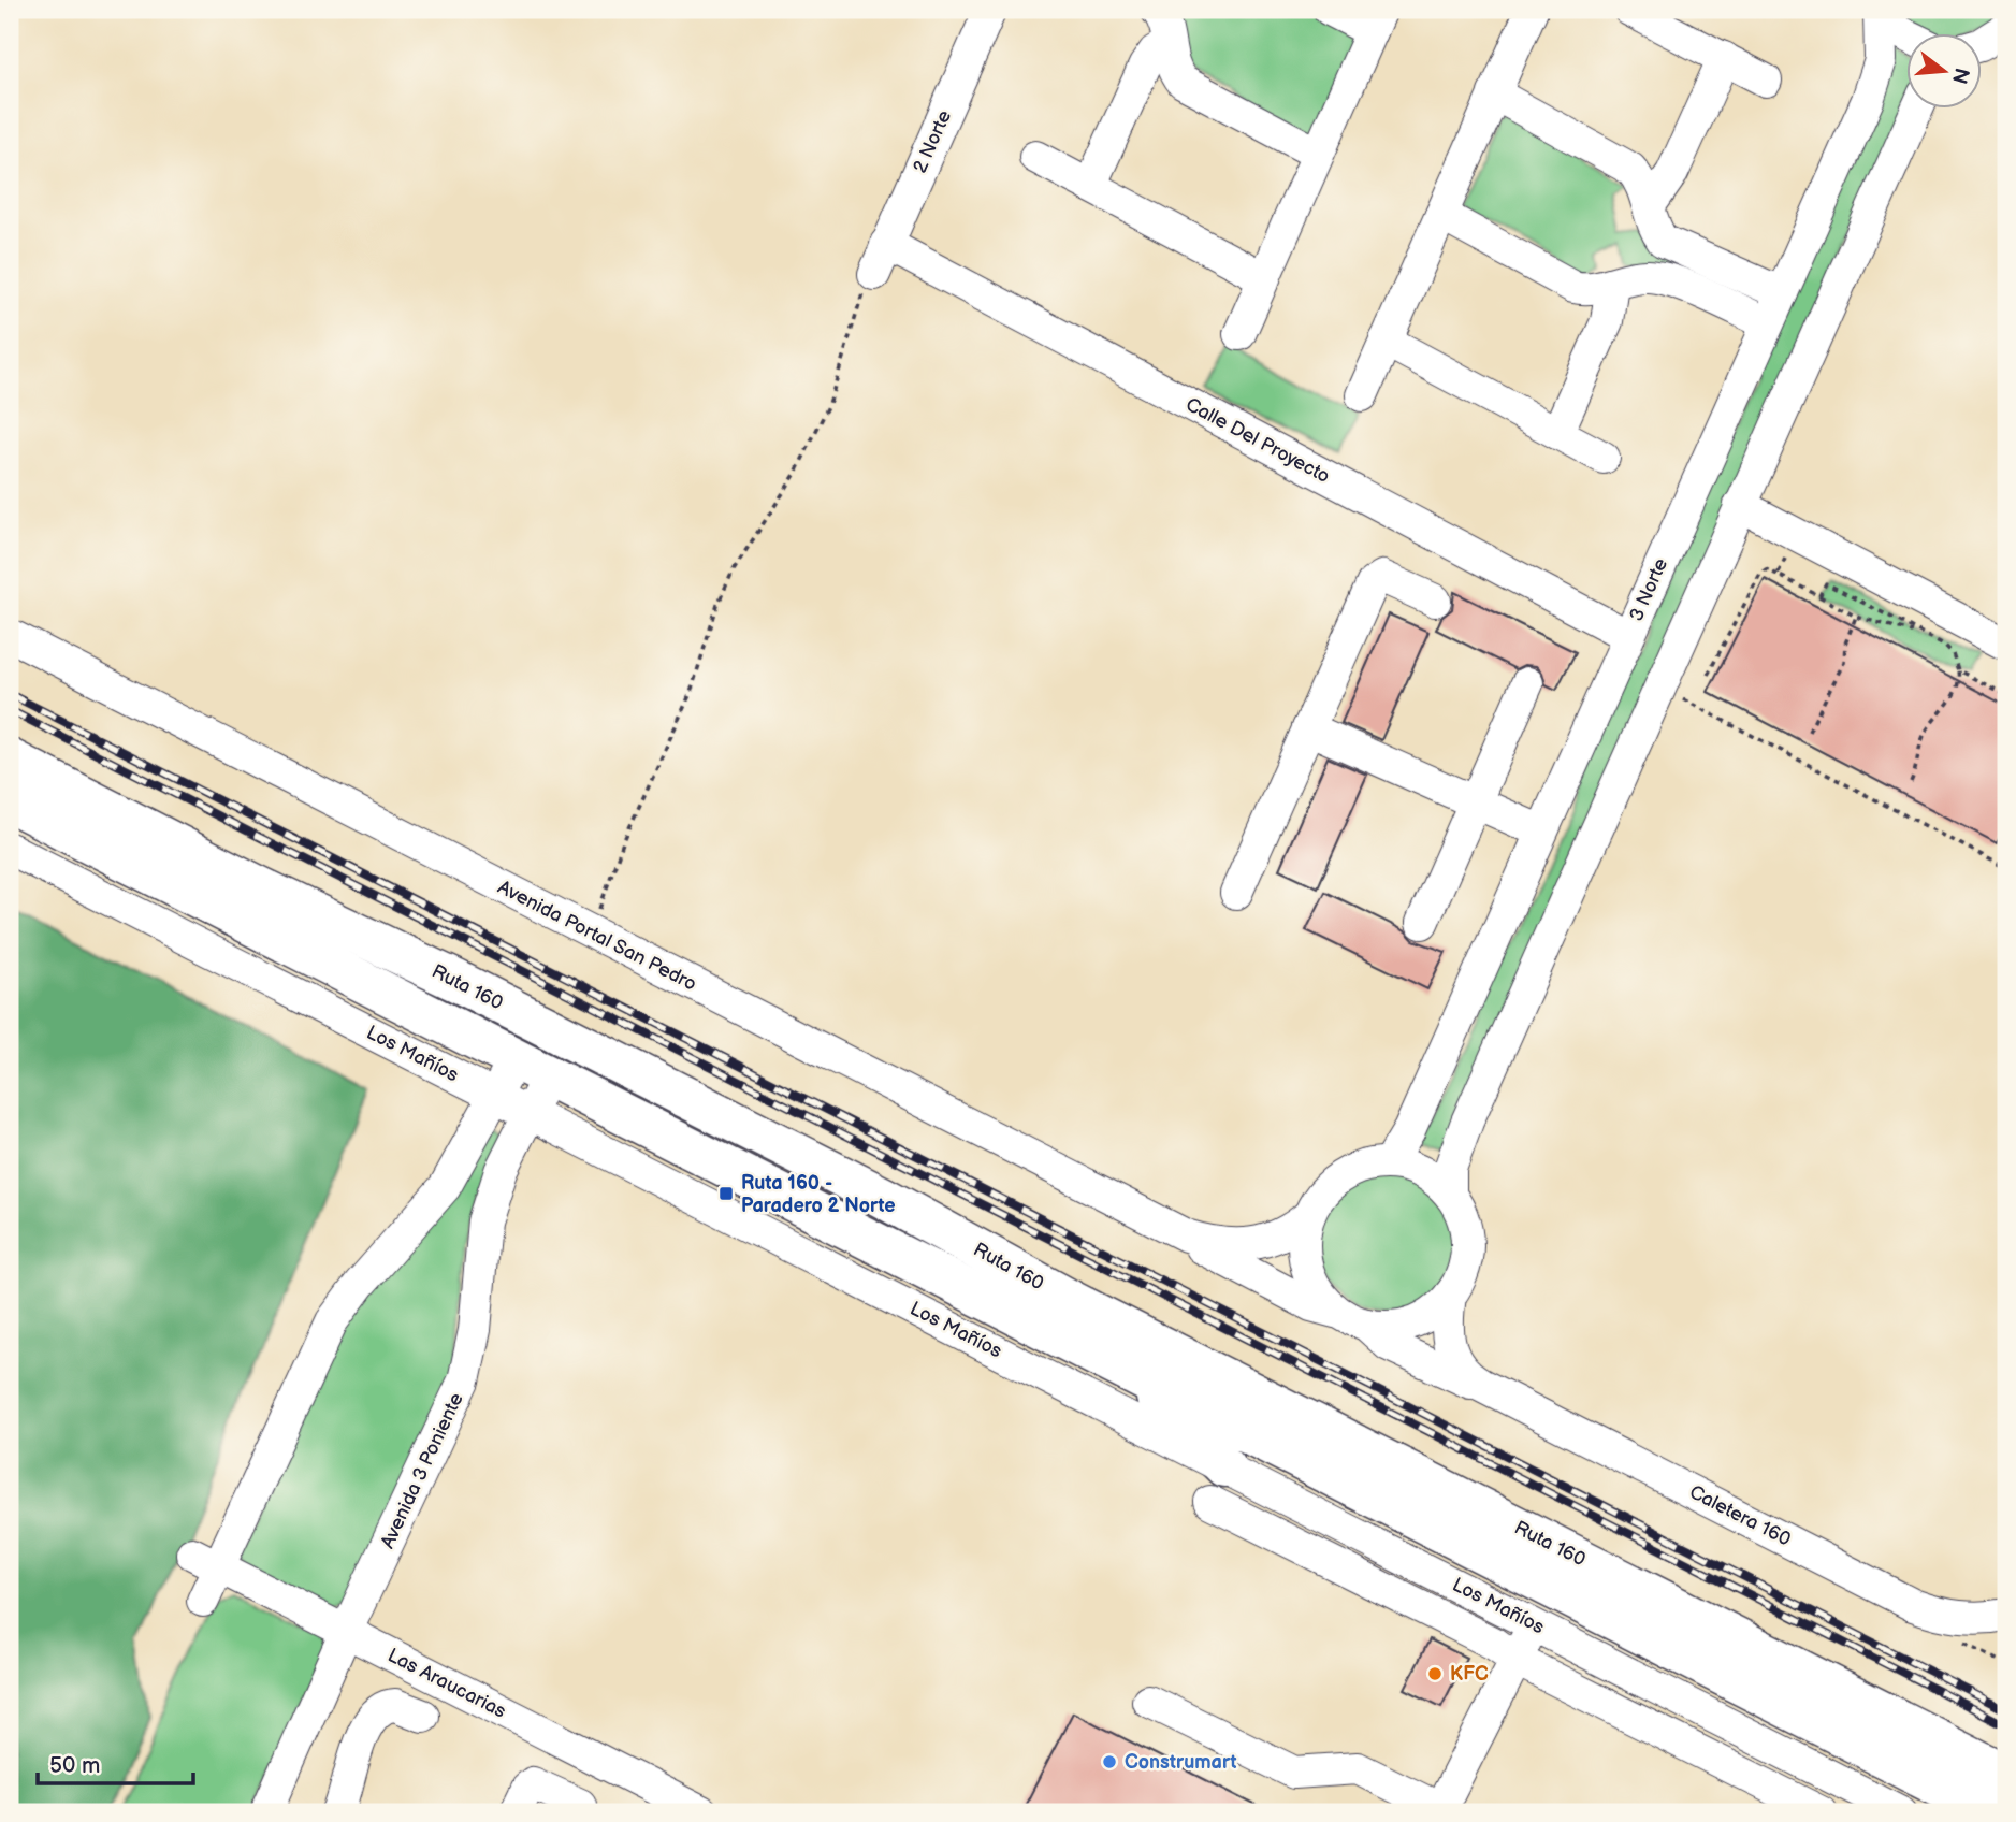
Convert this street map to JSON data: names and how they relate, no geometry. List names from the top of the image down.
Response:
{
  "streets": {
    "highway": ["Ruta 160"],
    "street": [
      "2 Norte",
      "Calle Del Proyecto",
      "3 Norte",
      "Avenida Portal San Pedro",
      "Los Mañíos",
      "Avenida 3 Poniente",
      "Caletera 160",
      "Las Araucarias"
    ]
  },
  "crossings": [
    ["2 Norte", "Calle Del Proyecto"],
    ["Calle Del Proyecto", "3 Norte"],
    ["3 Norte", "Avenida Portal San Pedro"],
    ["3 Norte", "Caletera 160"],
    ["Avenida Portal San Pedro", "Caletera 160"],
    ["Ruta 160", "Avenida 3 Poniente"],
    ["Los Mañíos", "Avenida 3 Poniente"],
    ["Avenida 3 Poniente", "Las Araucarias"]
  ],
  "places": {
    "transit": ["Ruta 160 - Paradero 2 Norte"],
    "other": ["KFC", "Construmart"]
  },
  "scale_bar": "50 m",
  "north": "right"
}
